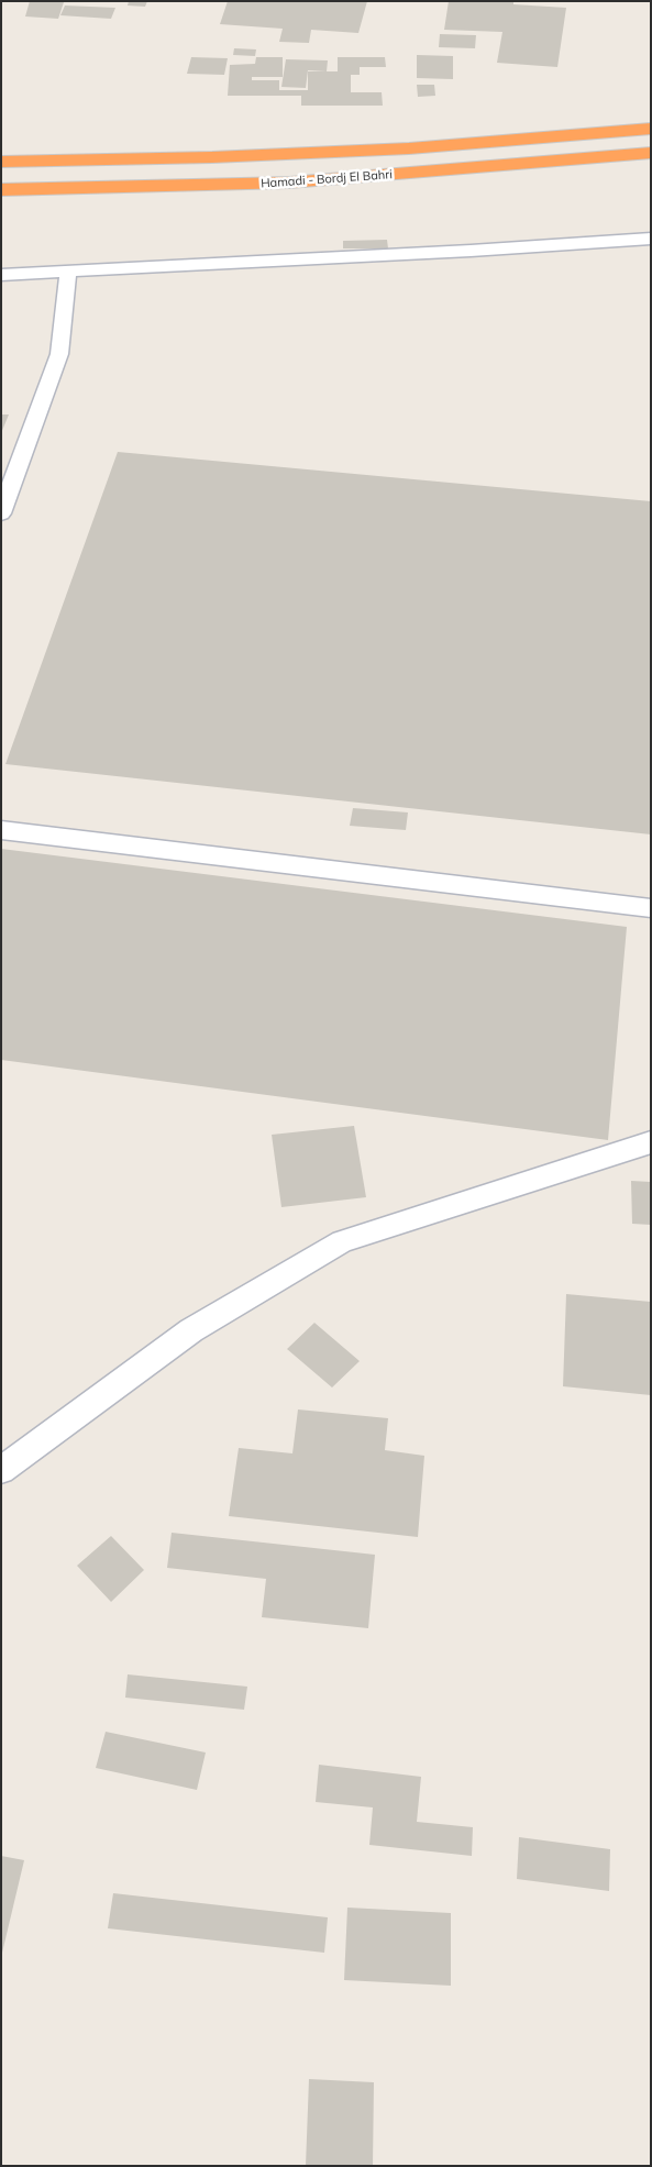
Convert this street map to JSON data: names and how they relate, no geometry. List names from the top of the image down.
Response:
{
  "streets": {
    "highway": ["Hamadi - Bordj El Bahri"]
  }
}
